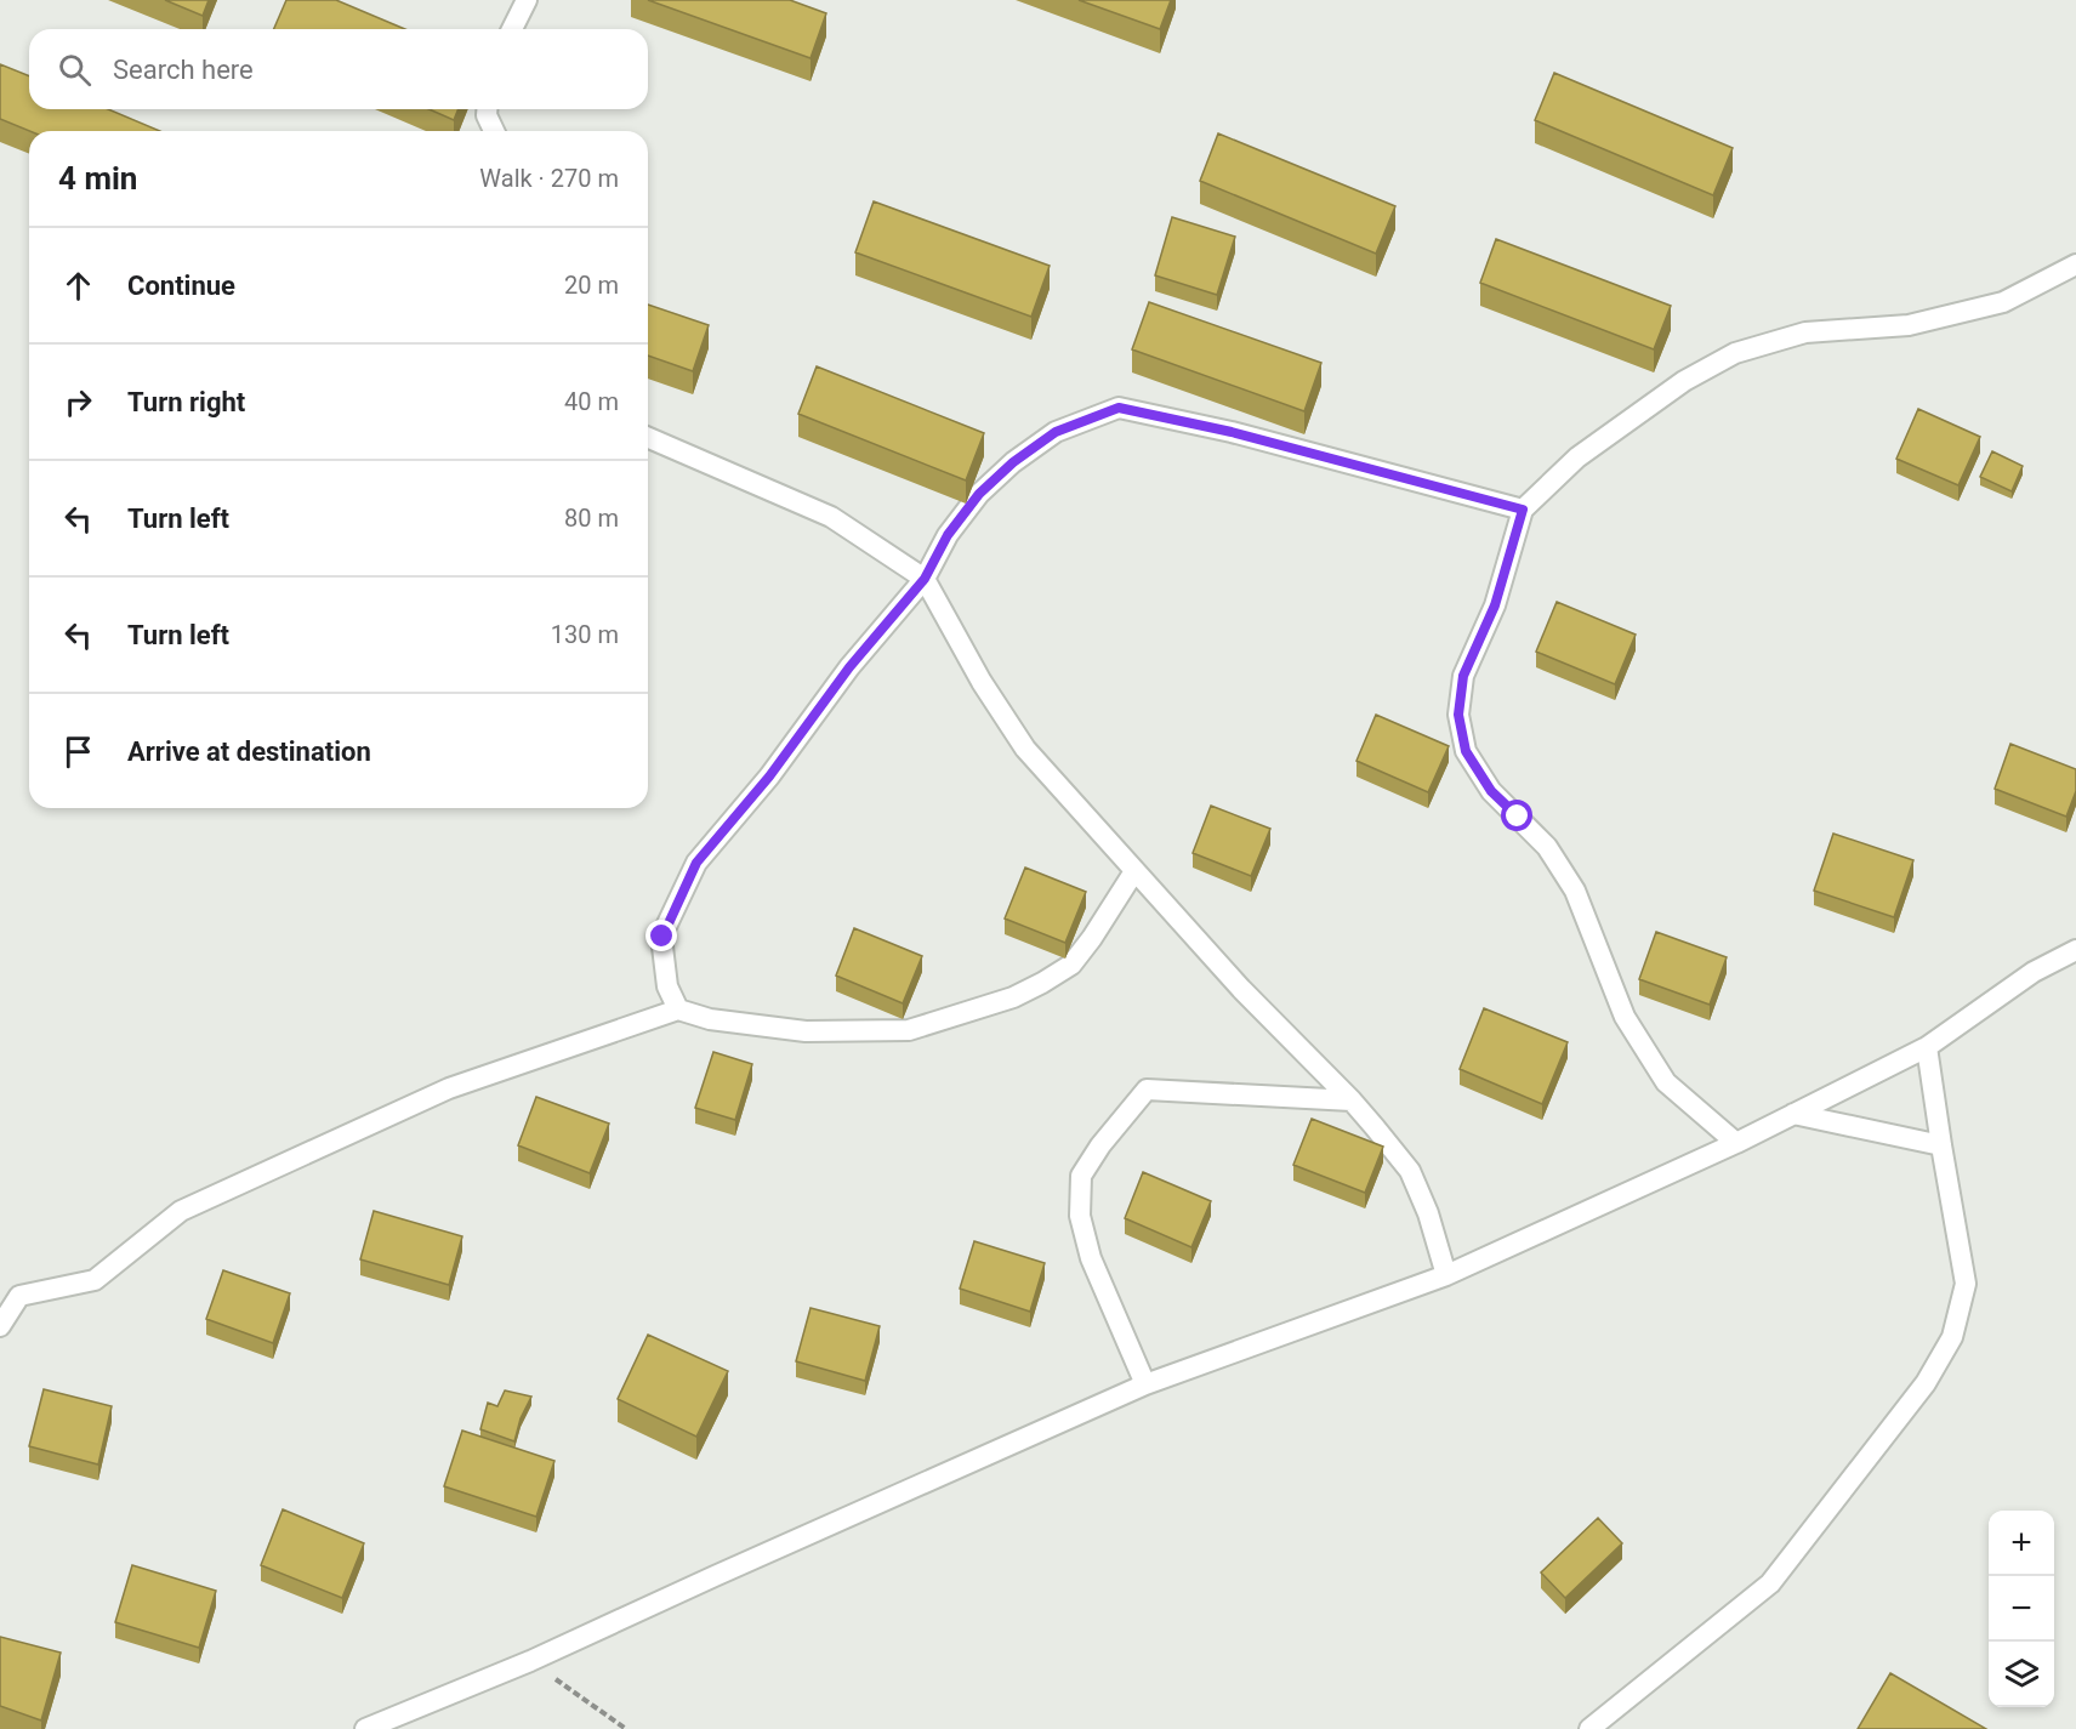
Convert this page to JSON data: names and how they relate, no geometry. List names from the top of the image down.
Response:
{
  "page": {
    "search": "Search here",
    "heading": ["4 min", "Walk · 270 m"],
    "list": [
      ["Continue", "20 m"],
      ["Turn right", "40 m"],
      ["Turn left", "80 m"],
      ["Turn left", "130 m"],
      "Arrive at destination"
    ],
    "map_buttons": ["+", "−"]
  }
}
